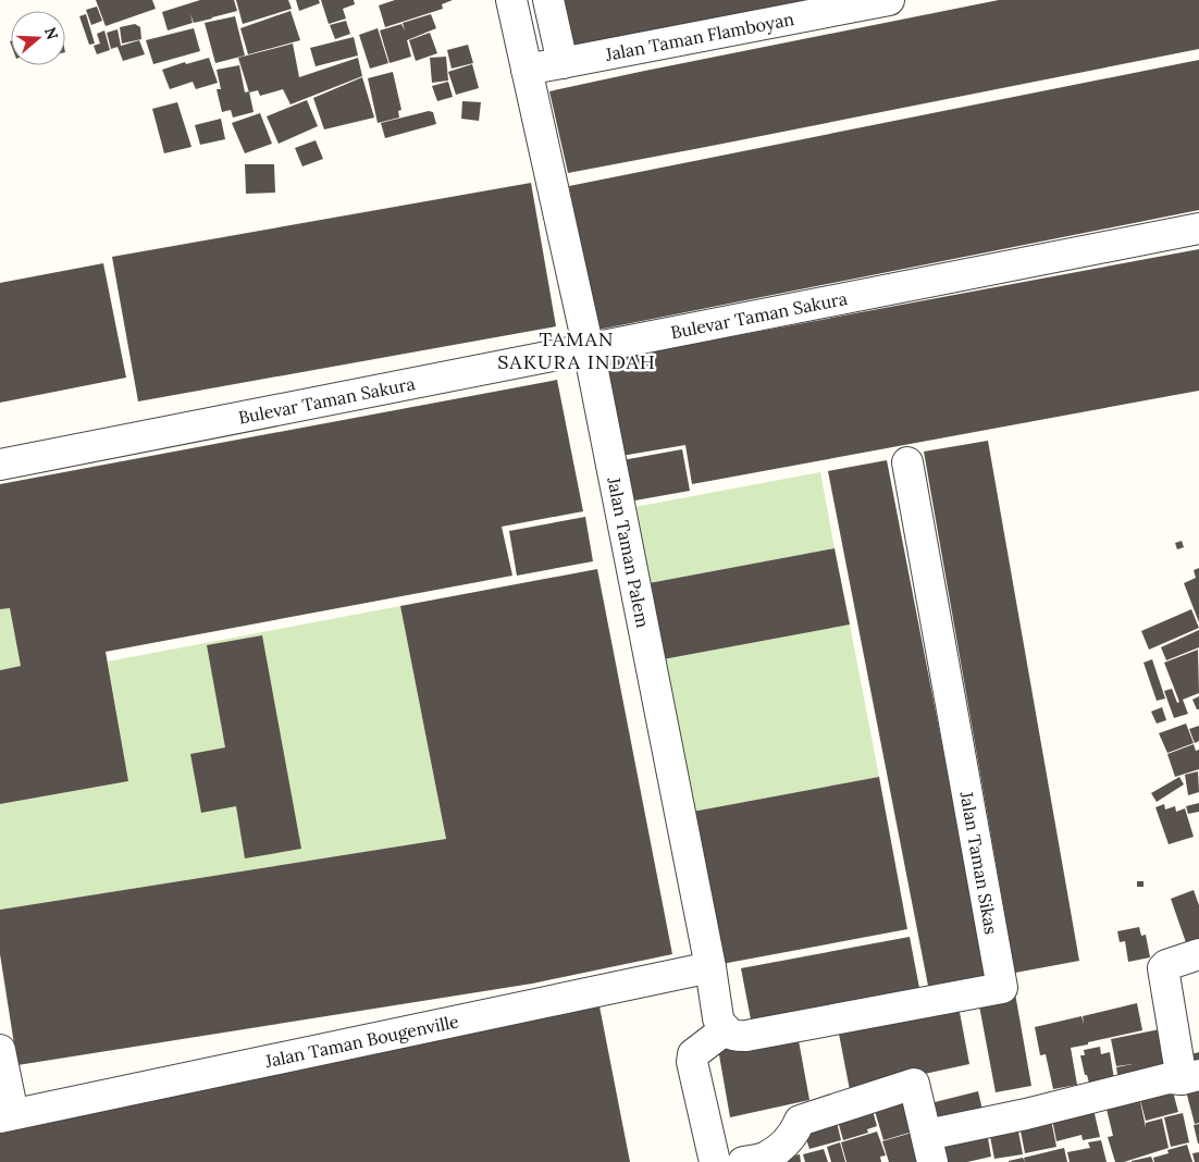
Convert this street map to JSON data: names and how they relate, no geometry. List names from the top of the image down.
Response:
{
  "streets": {
    "street": [
      "Jalan Taman Flamboyan",
      "Bulevar Taman Sakura",
      "Jalan Taman Palem",
      "Jalan Taman Sikas",
      "Jalan Taman Bougenville"
    ]
  },
  "crossings": [
    ["Jalan Taman Flamboyan", "Jalan Taman Palem"],
    ["Bulevar Taman Sakura", "Jalan Taman Palem"],
    ["Jalan Taman Palem", "Jalan Taman Sikas"],
    ["Jalan Taman Palem", "Jalan Taman Bougenville"]
  ],
  "districts": ["TAMAN SAKURA INDAH"],
  "north": "right"
}
